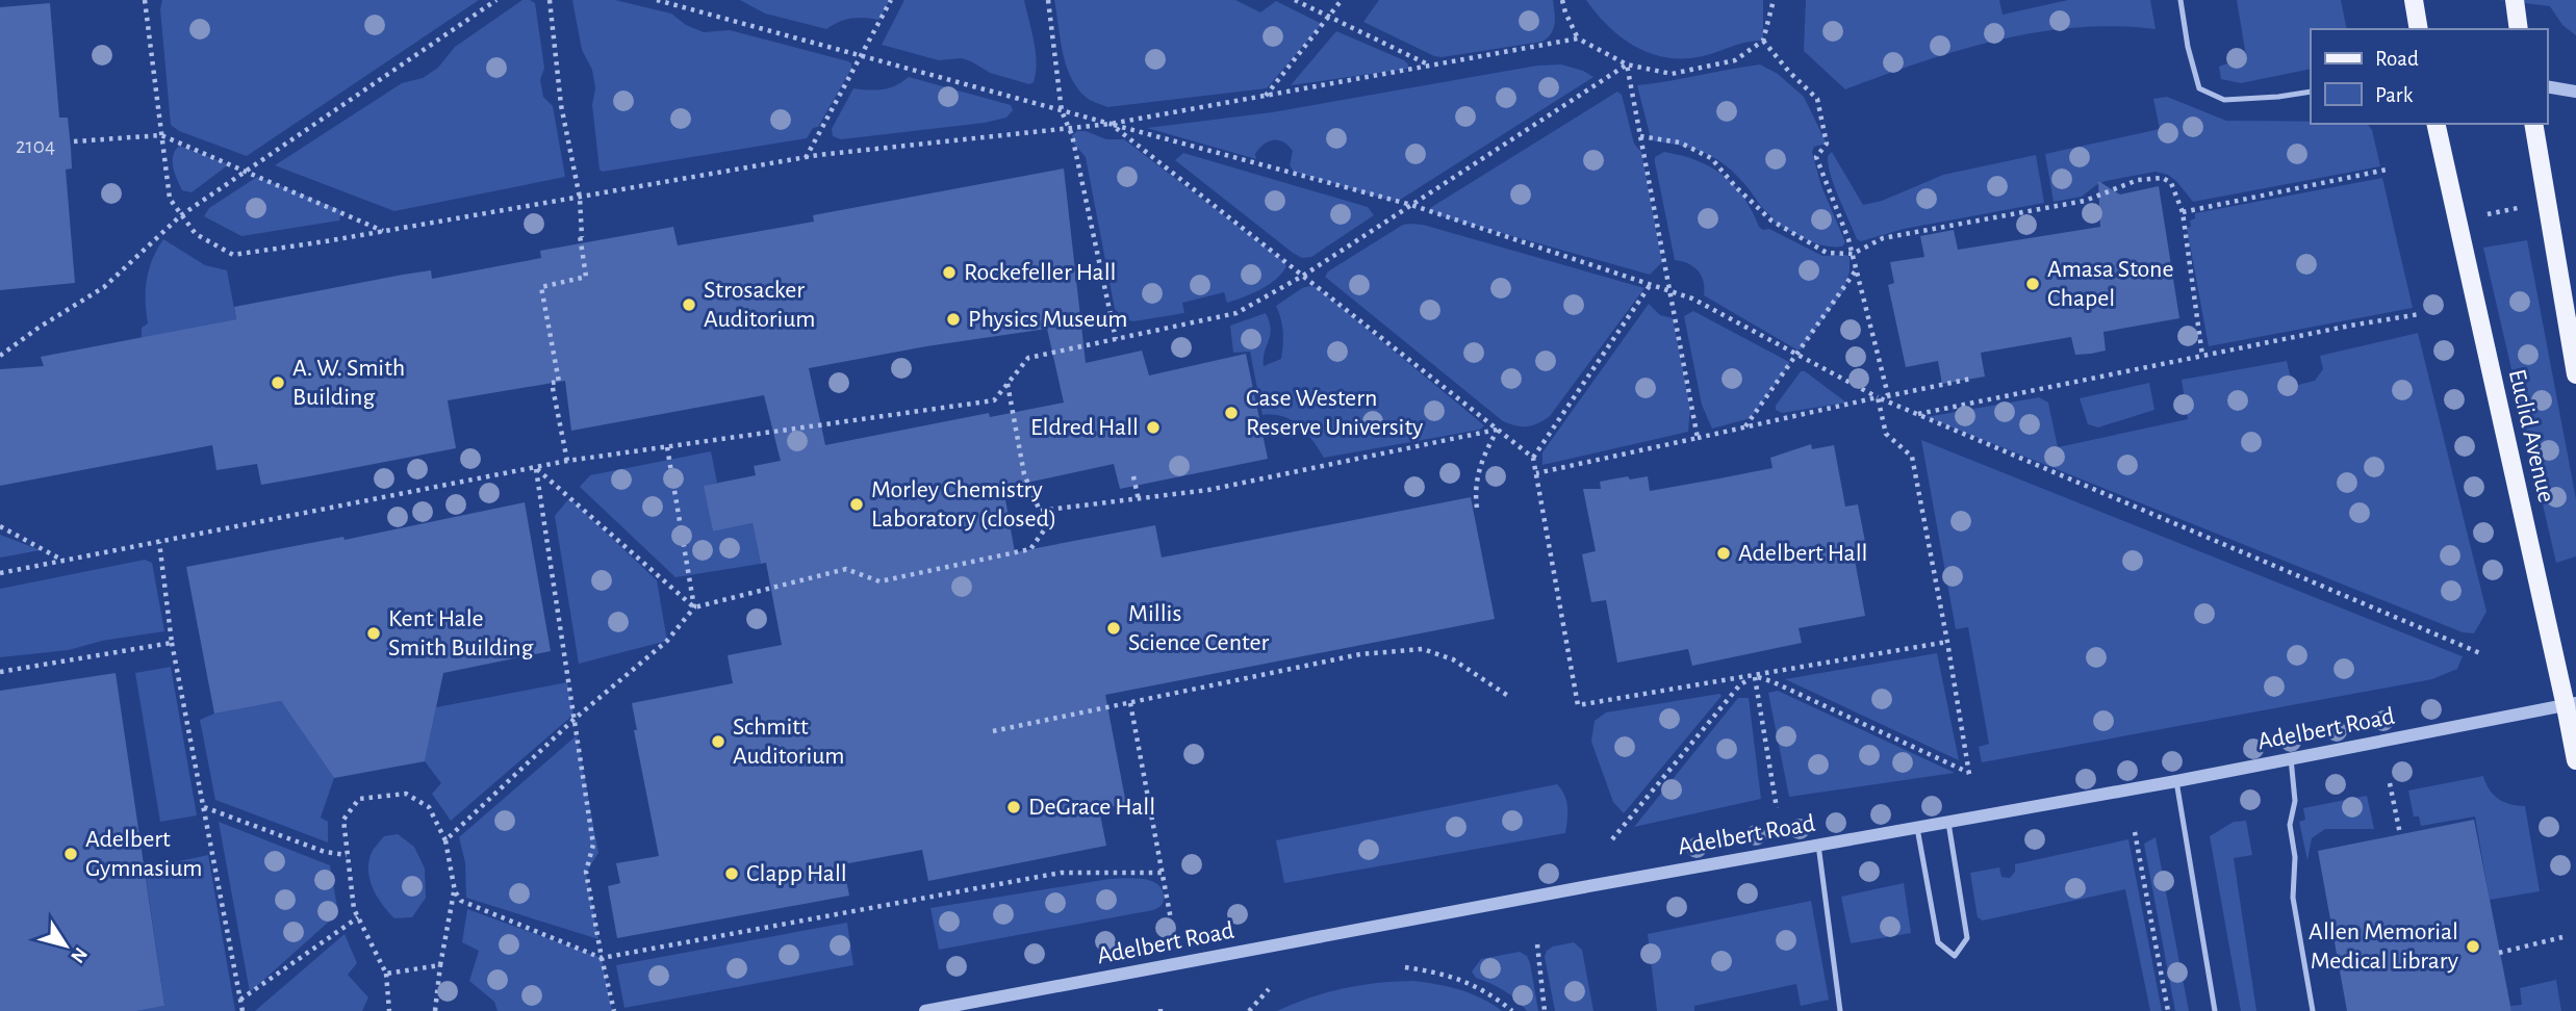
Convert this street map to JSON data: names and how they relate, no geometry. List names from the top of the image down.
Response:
{
  "streets": {
    "main road": ["Euclid Avenue"],
    "street": ["Adelbert Road"]
  },
  "crossings": [
    ["Euclid Avenue", "Adelbert Road"]
  ],
  "places": [
    "Rockefeller Hall",
    "Amasa Stone Chapel",
    "Strosacker Auditorium",
    "Physics Museum",
    "A. W. Smith Building",
    "Case Western Reserve University",
    "Eldred Hall",
    "Morley Chemistry Laboratory (closed)",
    "Adelbert Hall",
    "Millis Science Center",
    "Kent Hale Smith Building",
    "Schmitt Auditorium",
    "DeGrace Hall",
    "Adelbert Gymnasium",
    "Clapp Hall",
    "Allen Memorial Medical Library"
  ],
  "house_numbers": ["2104"],
  "legend": ["Road", "Park"],
  "north": "bottom right"
}
